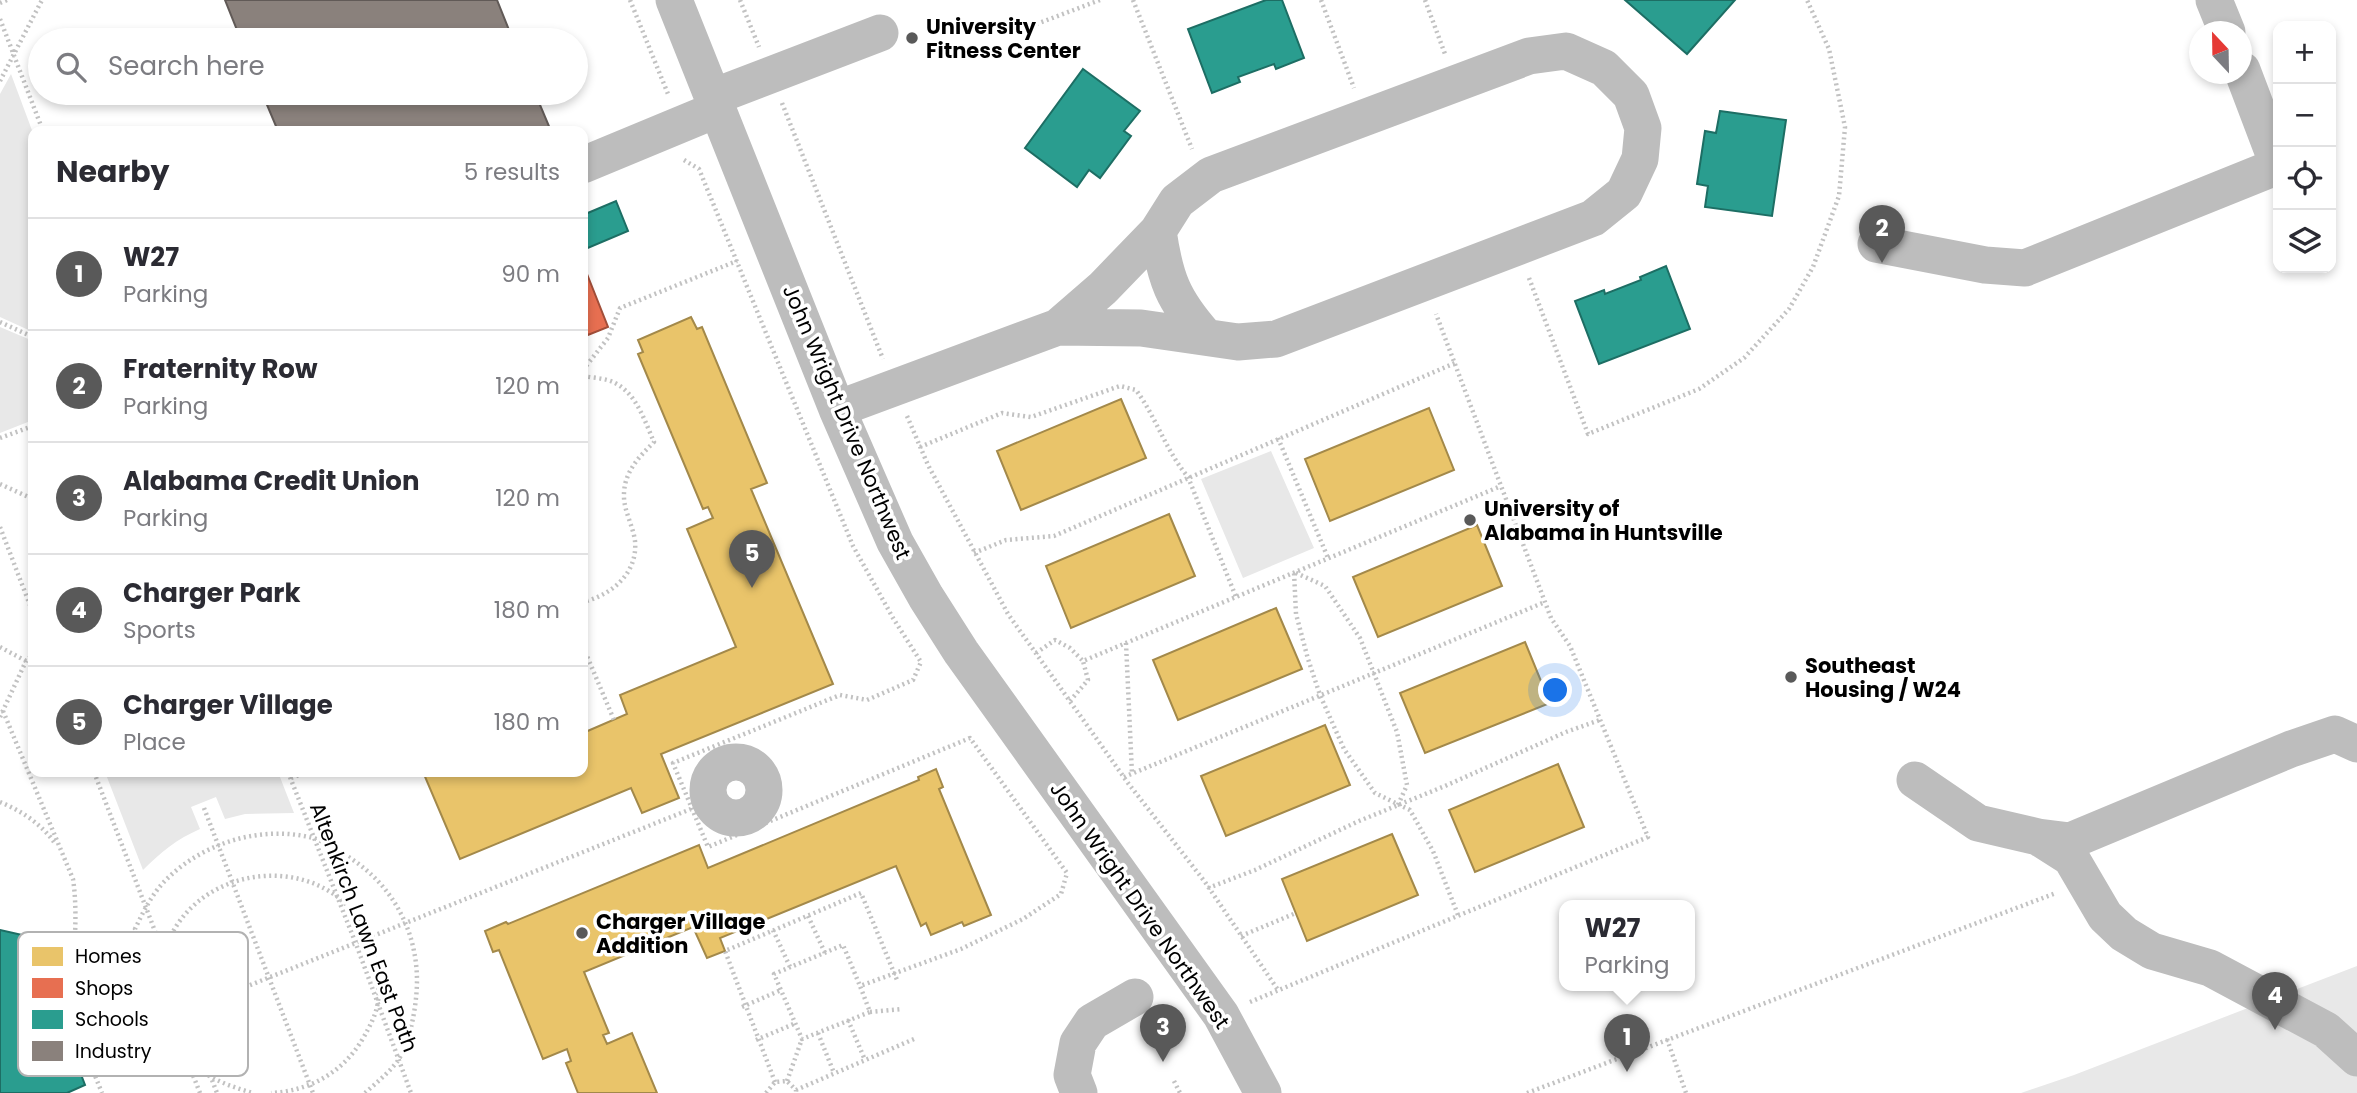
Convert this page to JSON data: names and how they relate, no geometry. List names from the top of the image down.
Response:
{
  "streets": {
    "street": ["John Wright Drive Northwest"],
    "path": ["Altenkirch Lawn East Path"]
  },
  "places": [
    "University Fitness Center",
    "University of Alabama in Huntsville",
    "Southeast Housing / W24",
    "Charger Village Addition"
  ],
  "legend": [
    "Homes",
    "Shops",
    "Schools",
    "Industry"
  ],
  "north": "top",
  "page": {
    "map_buttons": ["+", "−"],
    "search": "Search here",
    "heading": ["Nearby", "5 results"],
    "pins": [
      "2",
      "5",
      "4",
      "3",
      "1"
    ],
    "list": [
      {
        "mark": "1",
        "name": "W27",
        "note": "Parking",
        "value": "90 m"
      },
      {
        "mark": "2",
        "name": "Fraternity Row",
        "note": "Parking",
        "value": "120 m"
      },
      {
        "mark": "3",
        "name": "Alabama Credit Union",
        "note": "Parking",
        "value": "120 m"
      },
      {
        "mark": "4",
        "name": "Charger Park",
        "note": "Sports",
        "value": "180 m"
      },
      {
        "mark": "5",
        "name": "Charger Village",
        "note": "Place",
        "value": "180 m"
      }
    ],
    "popup": ["W27", "Parking"]
  }
}
